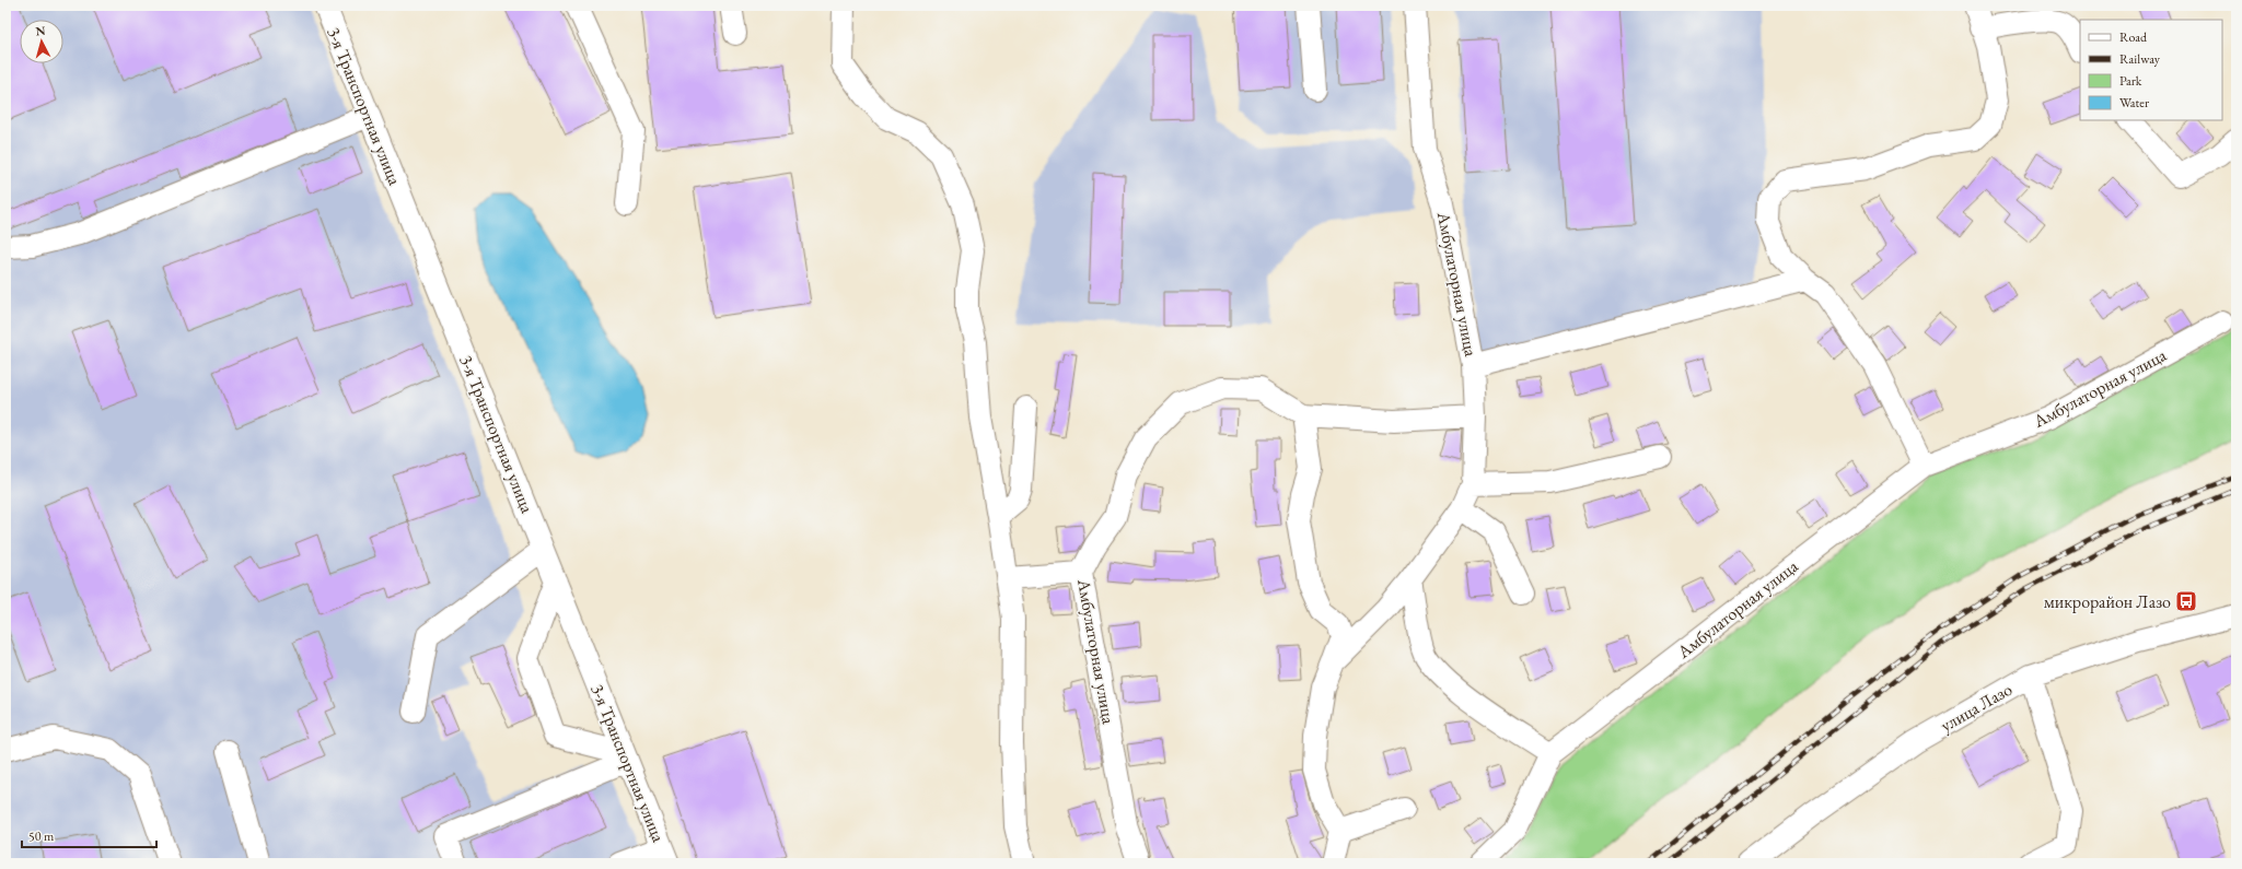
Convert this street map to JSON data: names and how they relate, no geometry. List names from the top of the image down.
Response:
{
  "streets": {
    "street": ["3-я Транспортная улица", "Амбулаторная улица", "улица Лазо"]
  },
  "places": {
    "bus stop": ["микрорайон Лазо"]
  },
  "legend": [
    "Road",
    "Railway",
    "Park",
    "Water"
  ],
  "scale_bar": "50 m",
  "north": "top"
}
